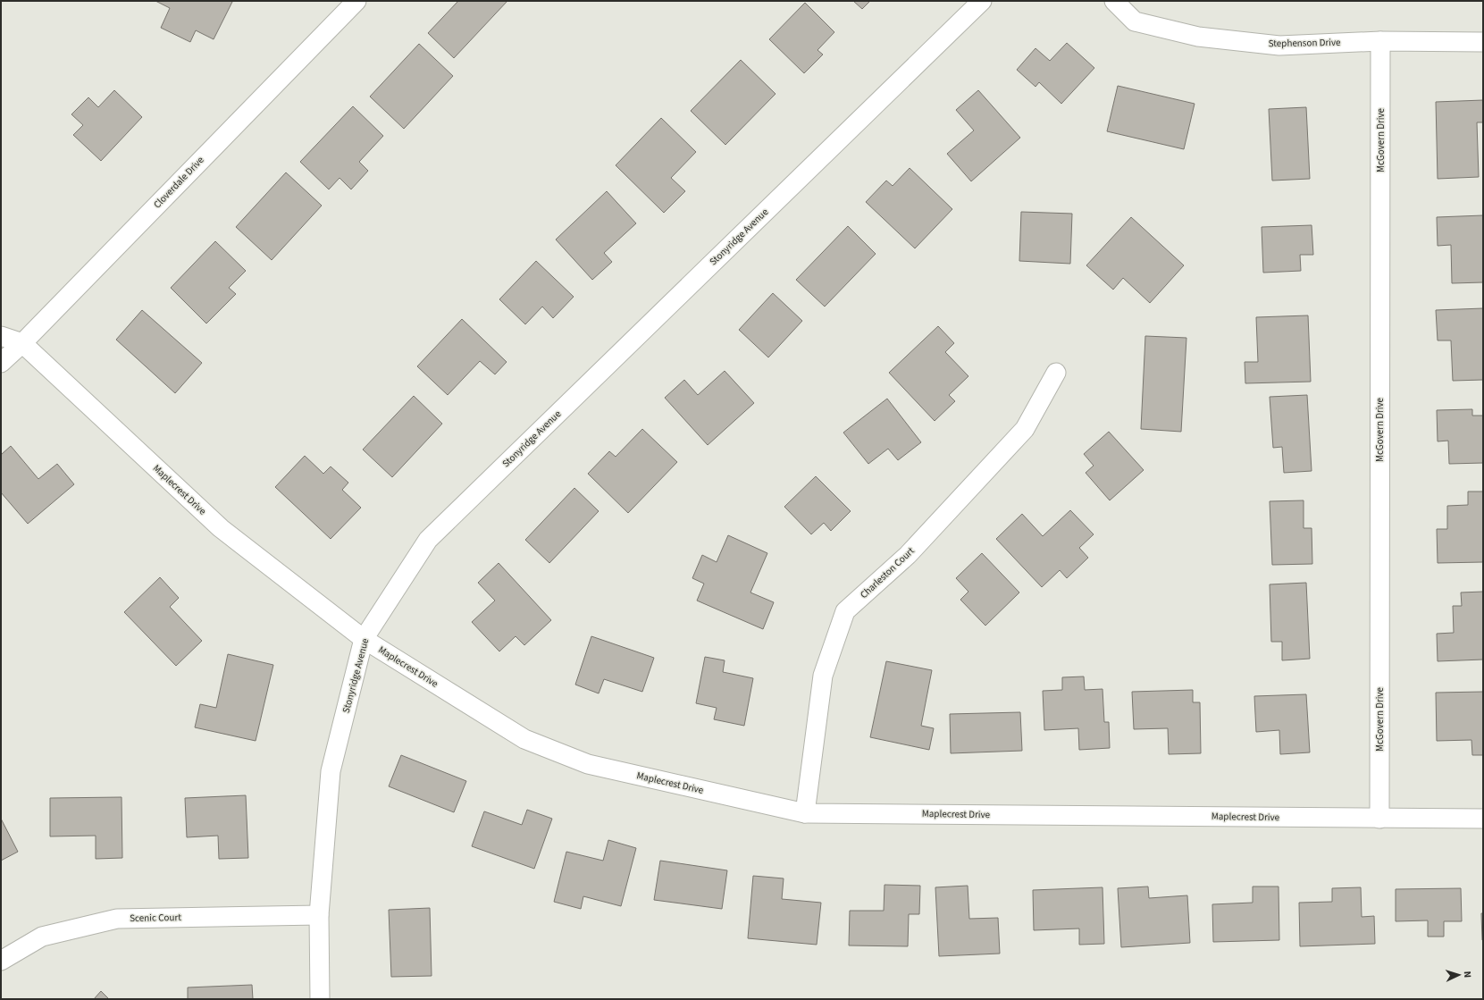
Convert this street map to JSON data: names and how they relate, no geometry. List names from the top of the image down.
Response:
{
  "streets": {
    "street": [
      "Stephenson Drive",
      "McGovern Drive",
      "Cloverdale Drive",
      "Stonyridge Avenue",
      "Maplecrest Drive",
      "Charleston Court",
      "Scenic Court"
    ]
  },
  "crossings": [
    ["Stephenson Drive", "McGovern Drive"],
    ["McGovern Drive", "Maplecrest Drive"],
    ["Cloverdale Drive", "Maplecrest Drive"],
    ["Stonyridge Avenue", "Maplecrest Drive"],
    ["Stonyridge Avenue", "Scenic Court"],
    ["Maplecrest Drive", "Charleston Court"]
  ],
  "north": "right"
}
